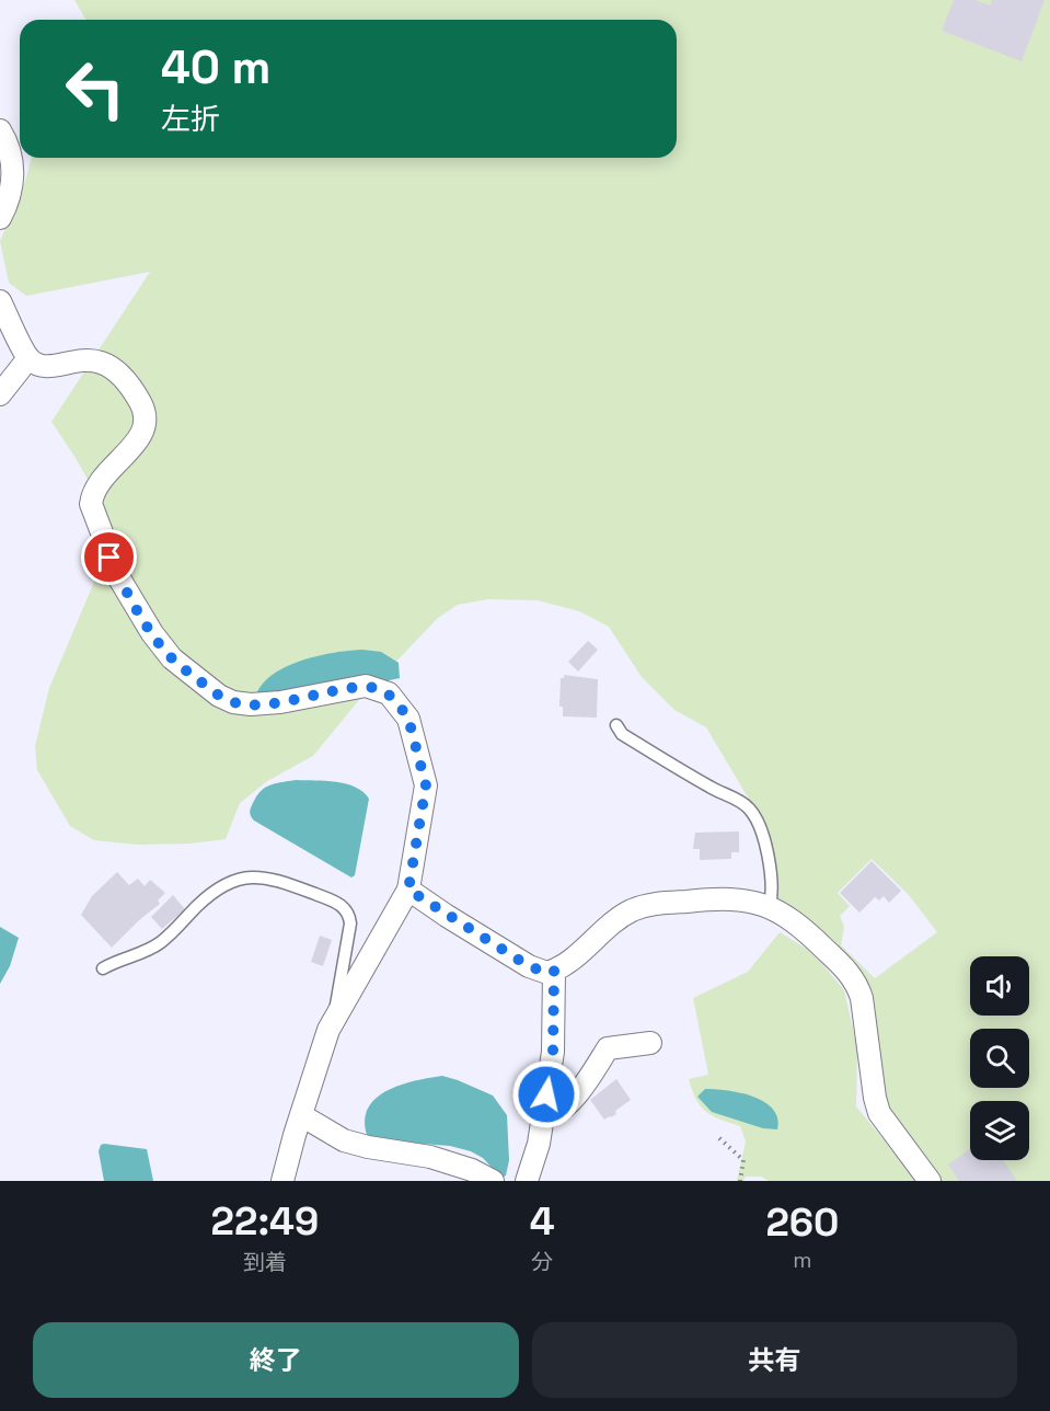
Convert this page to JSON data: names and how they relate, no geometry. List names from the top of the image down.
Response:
{
  "page": {
    "turn": ["40 m", "左折"],
    "eta": [
      "22:49",
      "到着",
      "4",
      "分",
      "260",
      "m"
    ],
    "buttons": ["終了", "共有"]
  }
}
